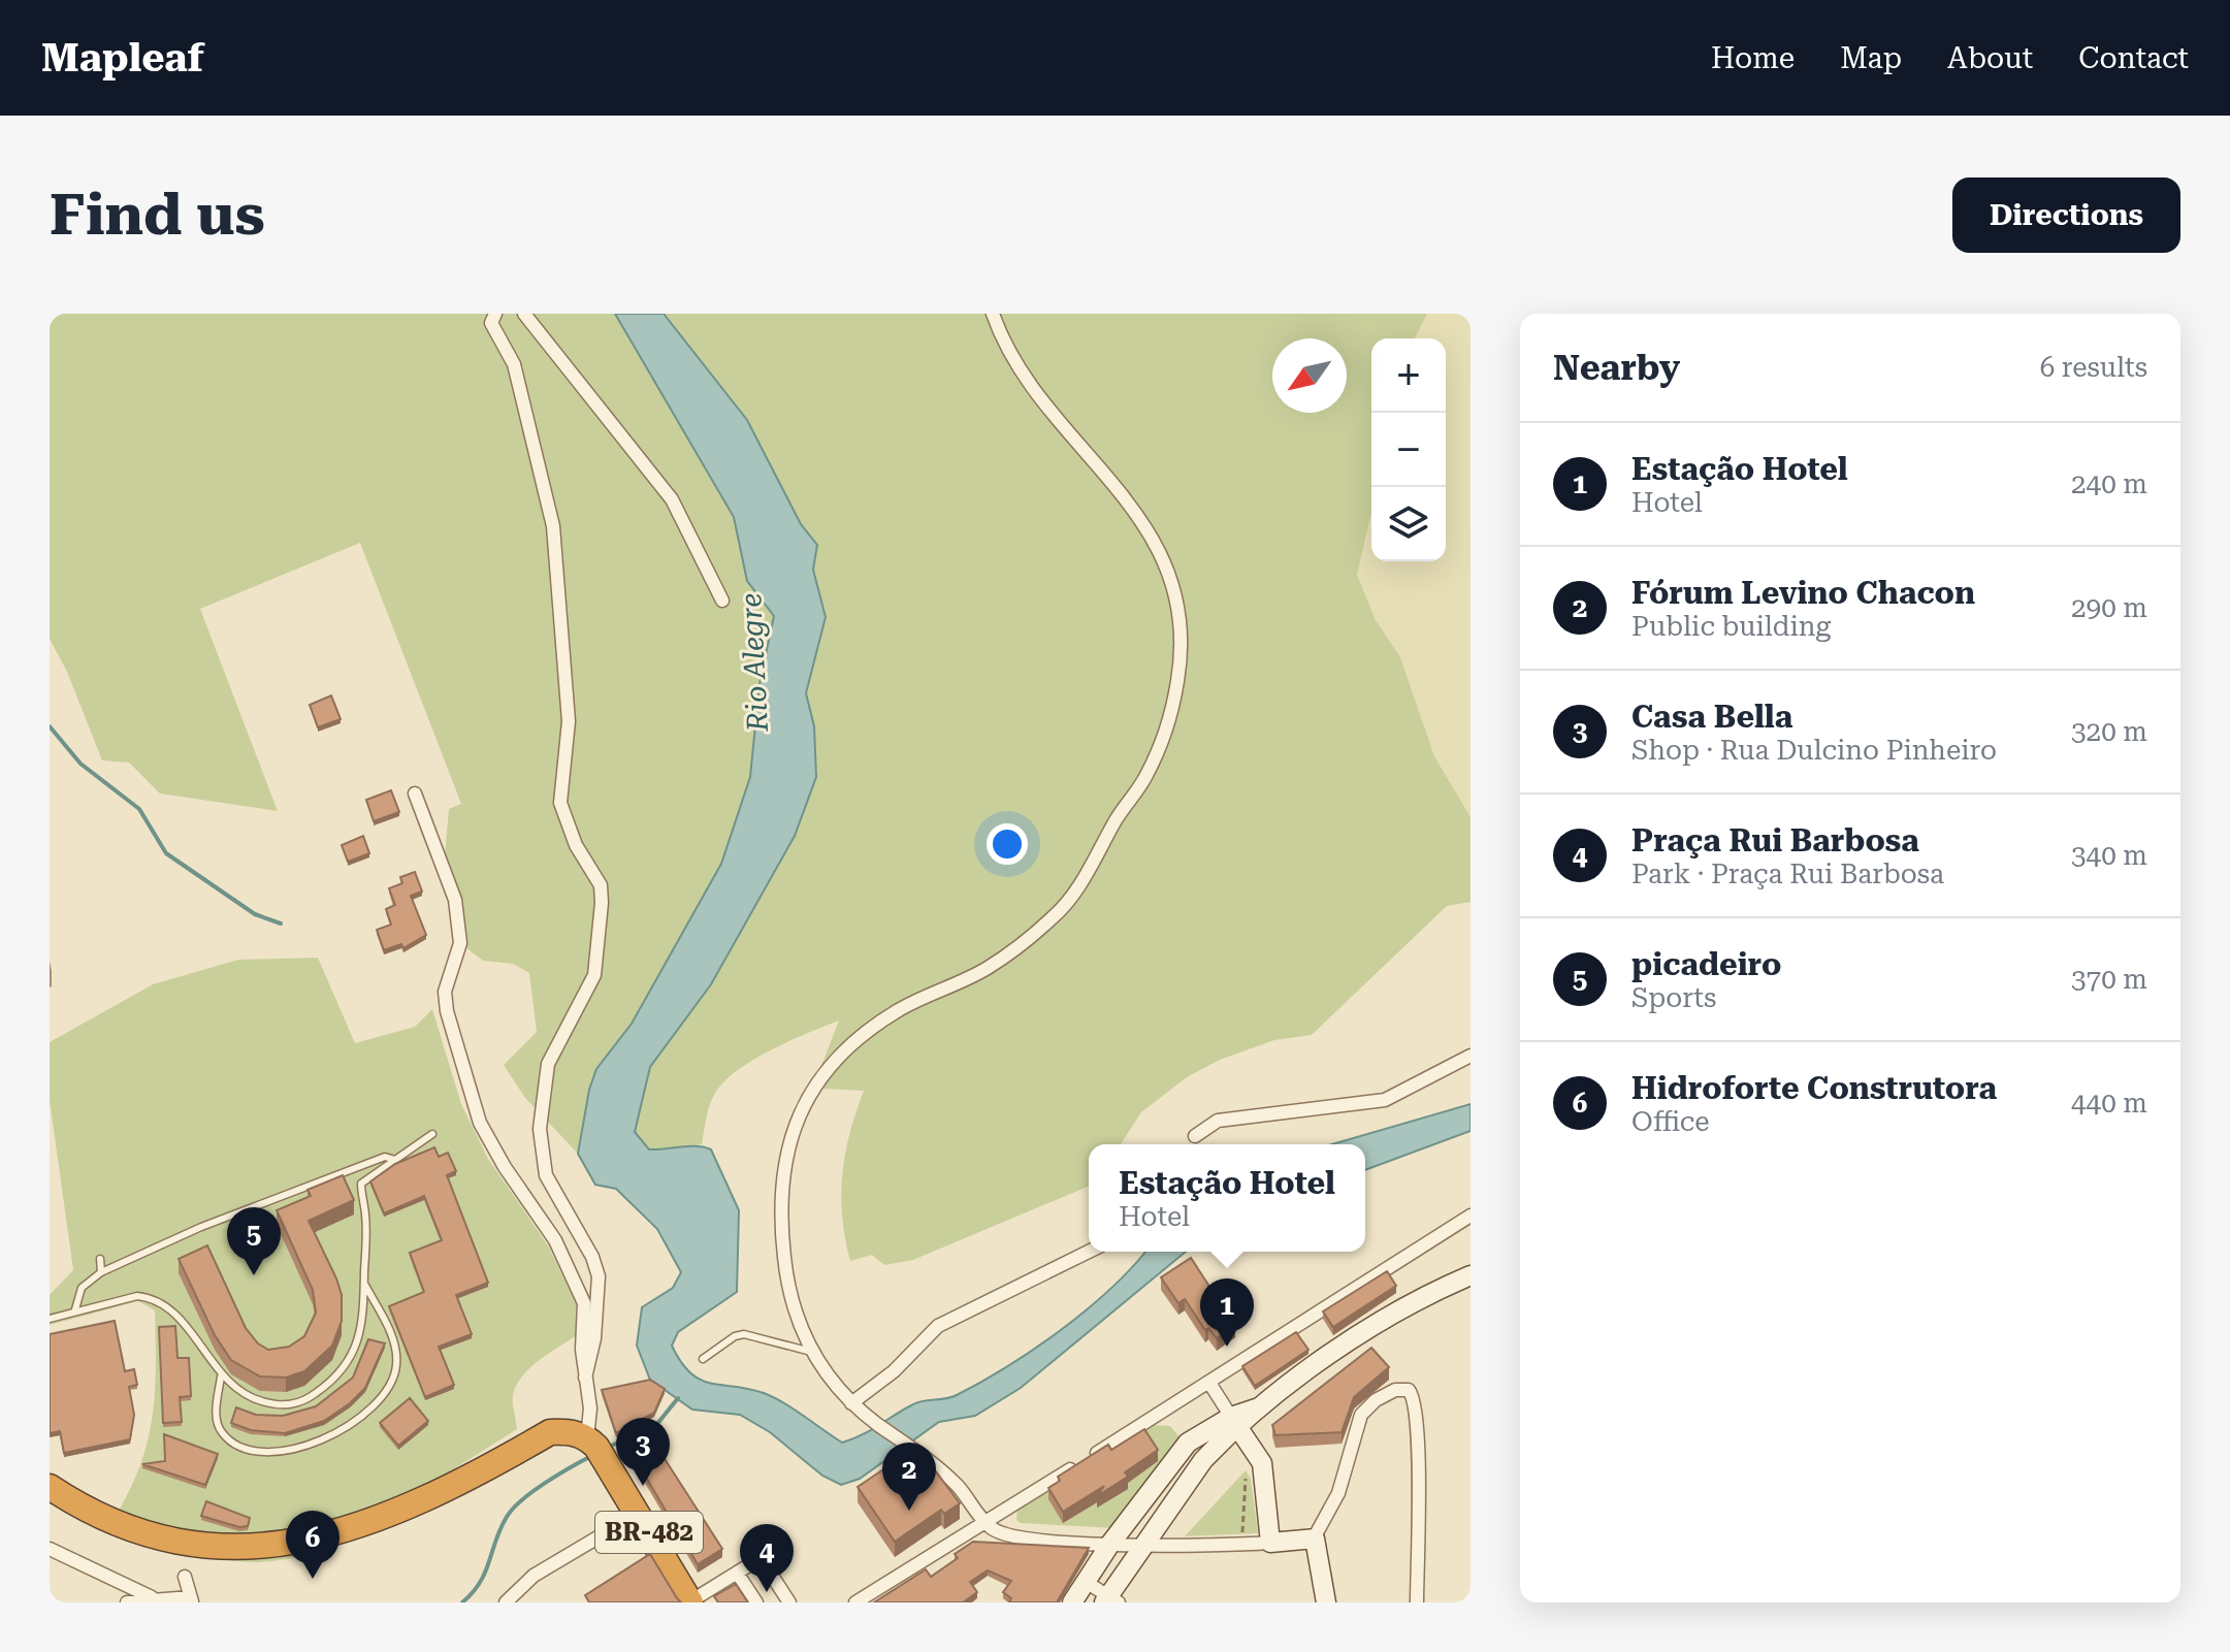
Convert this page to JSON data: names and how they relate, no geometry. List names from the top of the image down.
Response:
{
  "streets": {
    "highway": ["BR-482"]
  },
  "water": ["Rio Alegre"],
  "north": "bottom left",
  "page": {
    "header": "Mapleaf",
    "nav": [
      "Home",
      "Map",
      "About",
      "Contact"
    ],
    "buttons": "Directions",
    "title": "Find us",
    "heading": ["Nearby", "6 results"],
    "map_buttons": ["+", "−"],
    "list": [
      {
        "mark": "1",
        "name": "Estação Hotel",
        "note": "Hotel",
        "value": "240 m"
      },
      {
        "mark": "2",
        "name": "Fórum Levino Chacon",
        "note": "Public building",
        "value": "290 m"
      },
      {
        "mark": "3",
        "name": "Casa Bella",
        "note": "Shop · Rua Dulcino Pinheiro",
        "value": "320 m"
      },
      {
        "mark": "4",
        "name": "Praça Rui Barbosa",
        "note": "Park · Praça Rui Barbosa",
        "value": "340 m"
      },
      {
        "mark": "5",
        "name": "picadeiro",
        "note": "Sports",
        "value": "370 m"
      },
      {
        "mark": "6",
        "name": "Hidroforte Construtora",
        "note": "Office",
        "value": "440 m"
      }
    ],
    "popup": ["Estação Hotel", "Hotel"],
    "pins": [
      "5",
      "1",
      "3",
      "2",
      "6",
      "4"
    ]
  }
}
